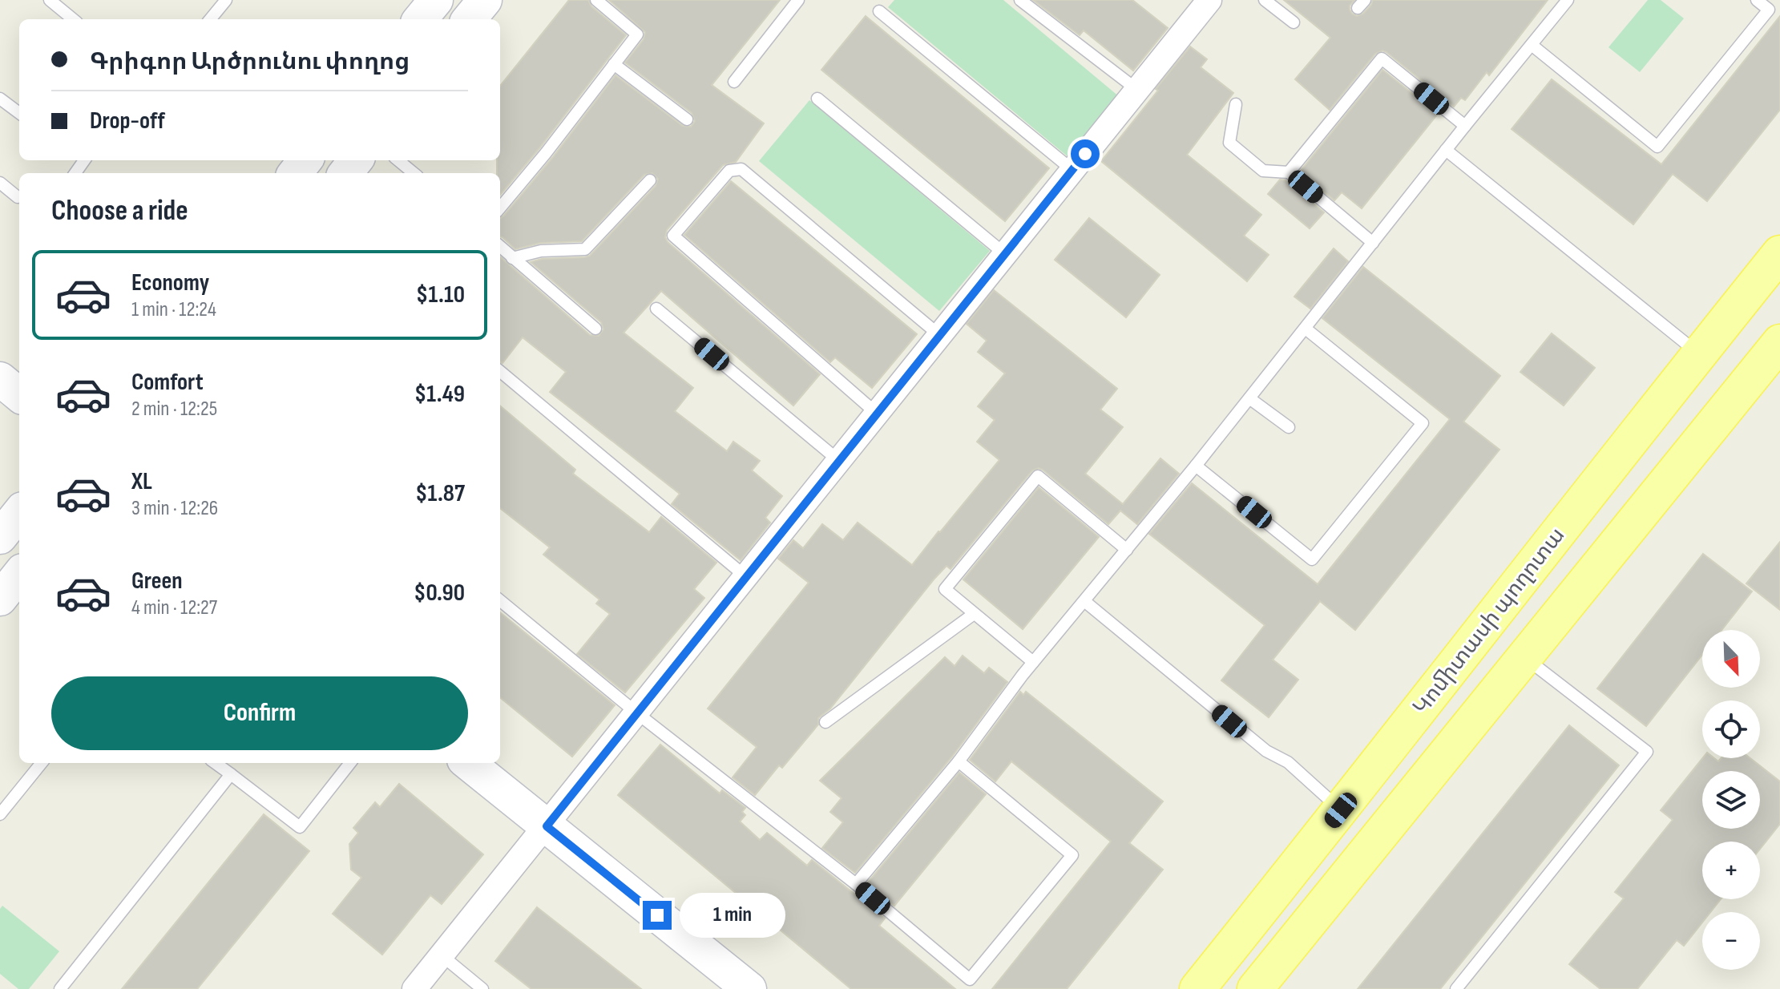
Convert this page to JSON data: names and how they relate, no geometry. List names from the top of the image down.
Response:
{
  "streets": {
    "main road": ["Կոմիտասի պողոտա"]
  },
  "north": "bottom right",
  "page": {
    "banner": ["Գրիգոր Արծրունու փողոց", "Drop-off"],
    "heading": "Choose a ride",
    "list": [
      {
        "name": "Economy",
        "note": "1 min · 12:24",
        "value": "$1.10"
      },
      {
        "name": "Comfort",
        "note": "2 min · 12:25",
        "value": "$1.49"
      },
      {
        "name": "XL",
        "note": "3 min · 12:26",
        "value": "$1.87"
      },
      {
        "name": "Green",
        "note": "4 min · 12:27",
        "value": "$0.90"
      }
    ],
    "map_buttons": ["+", "−"],
    "buttons": "Confirm",
    "bubble": "1 min"
  }
}
